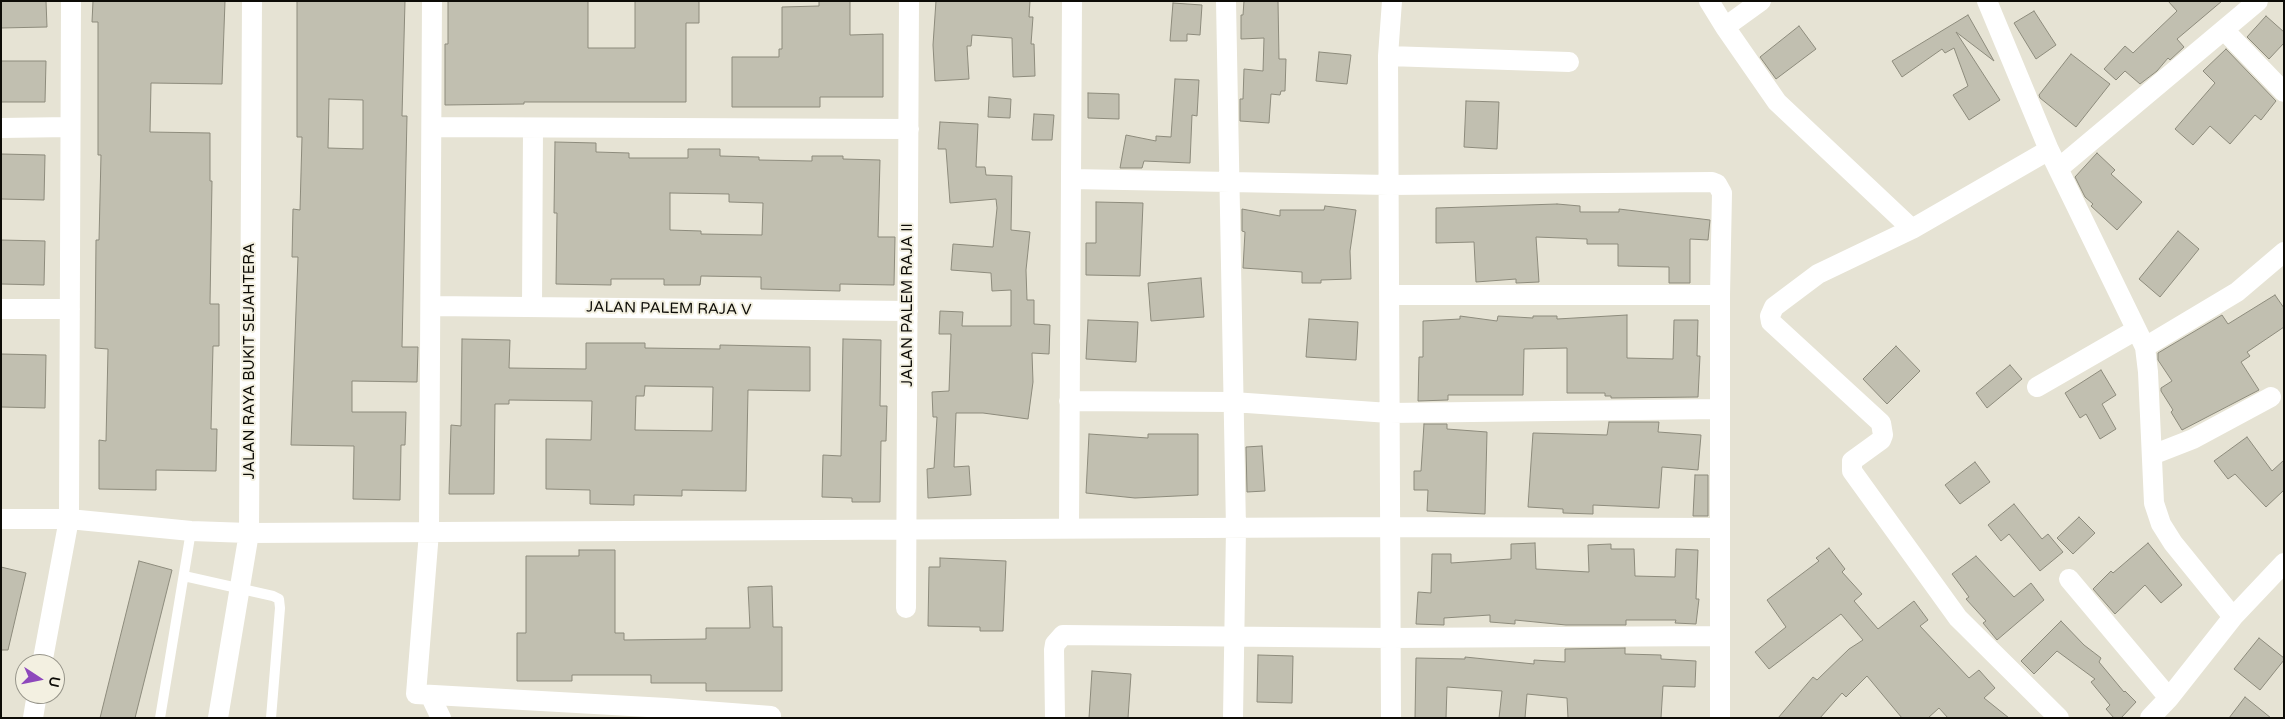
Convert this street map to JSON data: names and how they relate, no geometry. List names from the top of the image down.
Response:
{
  "streets": {
    "street": ["JALAN PALEM RAJA II", "JALAN PALEM RAJA V", "JALAN RAYA BUKIT SEJAHTERA"]
  },
  "crossings": [
    ["JALAN PALEM RAJA II", "JALAN PALEM RAJA V"]
  ],
  "north": "right"
}
